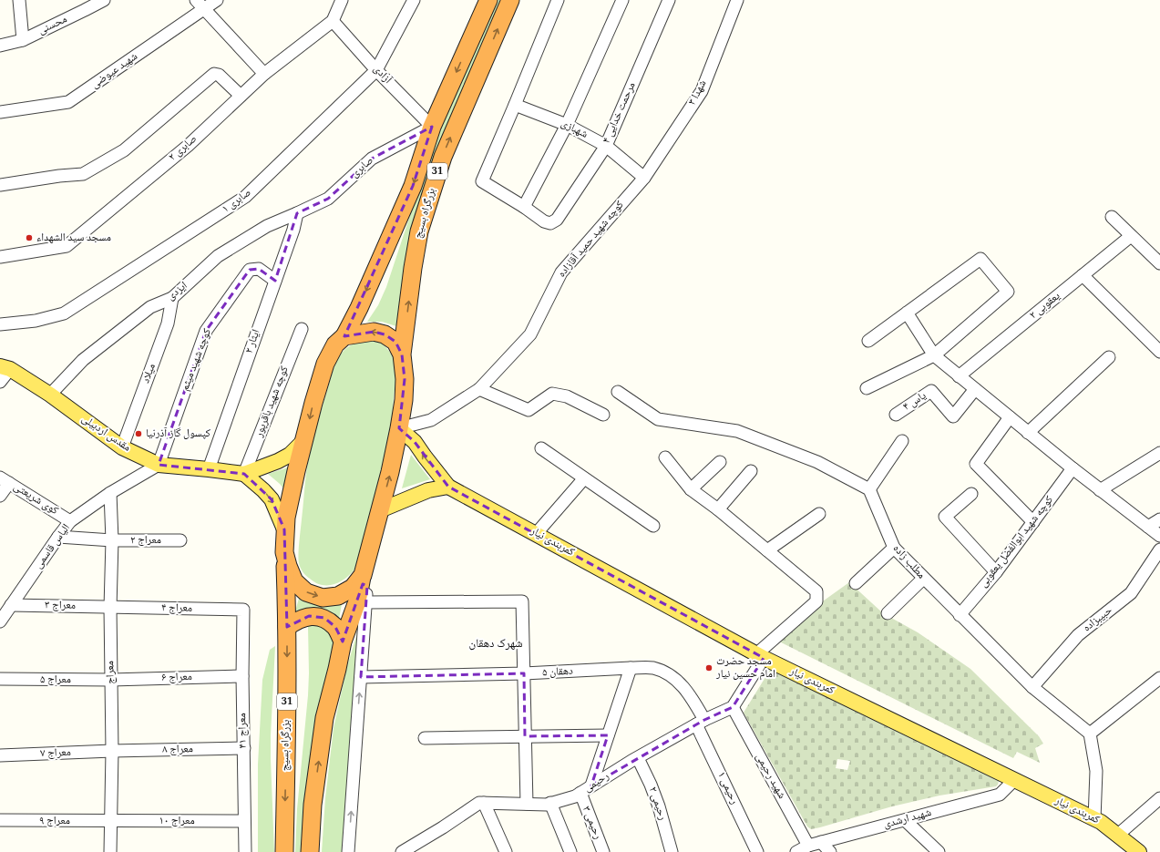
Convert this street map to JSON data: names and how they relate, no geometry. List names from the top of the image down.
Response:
{
  "streets": {
    "highway": ["31", "بزرگراه بسیج"],
    "main road": ["مقدس اردبیلی", "کمربندی نیار"],
    "street": [
      "محسنی",
      "شهید عیوضی",
      "آزادی",
      "شهدا ۳",
      "مرحمت خدایی ۴",
      "شهبازی",
      "صابری ۲",
      "صابری",
      "صابری ۱",
      "کوچه شهید حمید آقازاده",
      "ایزدی",
      "یعقوبی ۲",
      "ایثار ۲",
      "کوچه شهید میثم",
      "میلاد",
      "کوچه شهید باقرپور",
      "یاس ۴",
      "کوی شریعتی",
      "معراج ۲",
      "کوچه شهید ابوالفضل یعقوبی",
      "الیاس قاسمی",
      "مطلب زاده",
      "معراج ۳",
      "معراج ۴",
      "حبیبزاده",
      "معراج",
      "دهقان ۵",
      "معراج ۶",
      "معراج ۵",
      "معراج ۴۱",
      "معراج ۸",
      "معراج ۷",
      "شهید رحیمی",
      "رحیمی",
      "رحیمی ۱",
      "رحیمی ۲",
      "شهید ارشدی",
      "معراج ۹",
      "معراج ۱۰",
      "رحیمی ۳"
    ]
  },
  "crossings": [
    ["آزادی", "صابری ۲"],
    ["آزادی", "صابری"],
    ["آزادی", "صابری ۱"],
    ["آزادی", "بزرگراه بسیج"],
    ["شهدا ۳", "شهبازی"],
    ["شهدا ۳", "کوچه شهید حمید آقازاده"],
    ["مرحمت خدایی ۴", "شهبازی"],
    ["شهبازی", "کوچه شهید حمید آقازاده"],
    ["صابری", "بزرگراه بسیج"],
    ["صابری", "ایزدی"],
    ["صابری", "ایثار ۲"],
    ["بزرگراه بسیج", "کوچه شهید حمید آقازاده"],
    ["ایزدی", "ایثار ۲"],
    ["ایزدی", "میلاد"],
    ["ایزدی", "مقدس اردبیلی"],
    ["ایثار ۲", "کوچه شهید میثم"],
    ["ایثار ۲", "مقدس اردبیلی"],
    ["کوچه شهید میثم", "مقدس اردبیلی"],
    ["کوچه شهید میثم", "الیاس قاسمی"],
    ["میلاد", "مقدس اردبیلی"],
    ["کوچه شهید باقرپور", "مقدس اردبیلی"],
    ["مقدس اردبیلی", "الیاس قاسمی"],
    ["کوی شریعتی", "الیاس قاسمی"],
    ["معراج ۲", "الیاس قاسمی"],
    ["معراج ۲", "معراج"],
    ["کمربندی نیار", "شهید ارشدی"],
    ["کوچه شهید ابوالفضل یعقوبی", "مطلب زاده"],
    ["الیاس قاسمی", "معراج ۳"],
    ["الیاس قاسمی", "معراج"],
    ["مطلب زاده", "حبیبزاده"],
    ["معراج ۳", "معراج ۴"],
    ["معراج ۳", "معراج"],
    ["معراج ۴", "معراج"],
    ["معراج ۴", "معراج ۴۱"],
    ["معراج", "معراج ۶"],
    ["معراج", "معراج ۵"],
    ["معراج", "معراج ۸"],
    ["معراج", "معراج ۷"],
    ["معراج", "معراج ۹"],
    ["معراج", "معراج ۱۰"],
    ["دهقان ۵", "رحیمی"],
    ["دهقان ۵", "رحیمی ۱"],
    ["معراج ۶", "معراج ۵"],
    ["معراج ۶", "معراج ۴۱"],
    ["معراج ۴۱", "معراج ۸"],
    ["معراج ۴۱", "معراج ۱۰"],
    ["معراج ۸", "معراج ۷"],
    ["شهید رحیمی", "رحیمی"],
    ["شهید رحیمی", "شهید ارشدی"],
    ["رحیمی", "رحیمی ۱"],
    ["رحیمی", "رحیمی ۲"],
    ["رحیمی", "رحیمی ۳"],
    ["معراج ۹", "معراج ۱۰"]
  ],
  "districts": ["شهرک دهقان"],
  "places": ["مسجد سید الشهداء", "کپسول گاز آذرنیا", "مسجد حضرت امام حسین نیار"]
}
